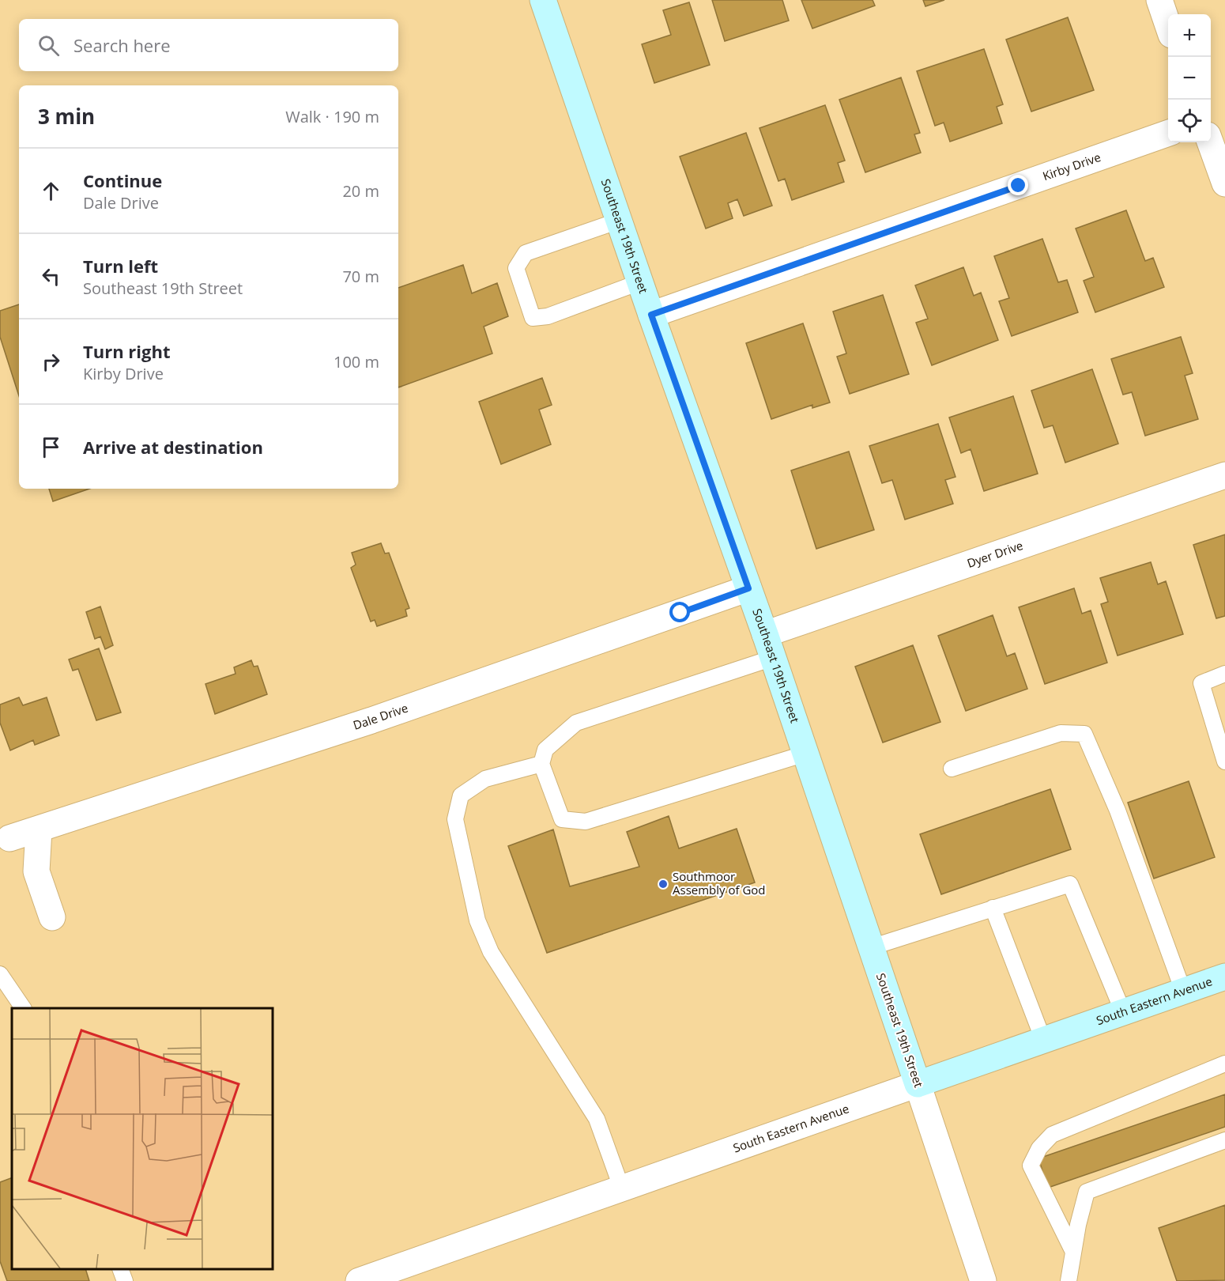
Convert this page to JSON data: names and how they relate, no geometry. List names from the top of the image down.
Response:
{
  "streets": {
    "main road": ["Southeast 19th Street", "South Eastern Avenue"],
    "street": ["Kirby Drive", "Dyer Drive", "Dale Drive"]
  },
  "crossings": [
    ["Kirby Drive", "Southeast 19th Street"],
    ["Southeast 19th Street", "Dyer Drive"],
    ["Southeast 19th Street", "Dale Drive"],
    ["Southeast 19th Street", "South Eastern Avenue"]
  ],
  "places": ["Southmoor Assembly of God"],
  "page": {
    "map_buttons": ["+", "−"],
    "search": "Search here",
    "heading": ["3 min", "Walk · 190 m"],
    "list": [
      ["Continue", "Dale Drive", "20 m"],
      ["Turn left", "Southeast 19th Street", "70 m"],
      ["Turn right", "Kirby Drive", "100 m"],
      "Arrive at destination"
    ]
  }
}
